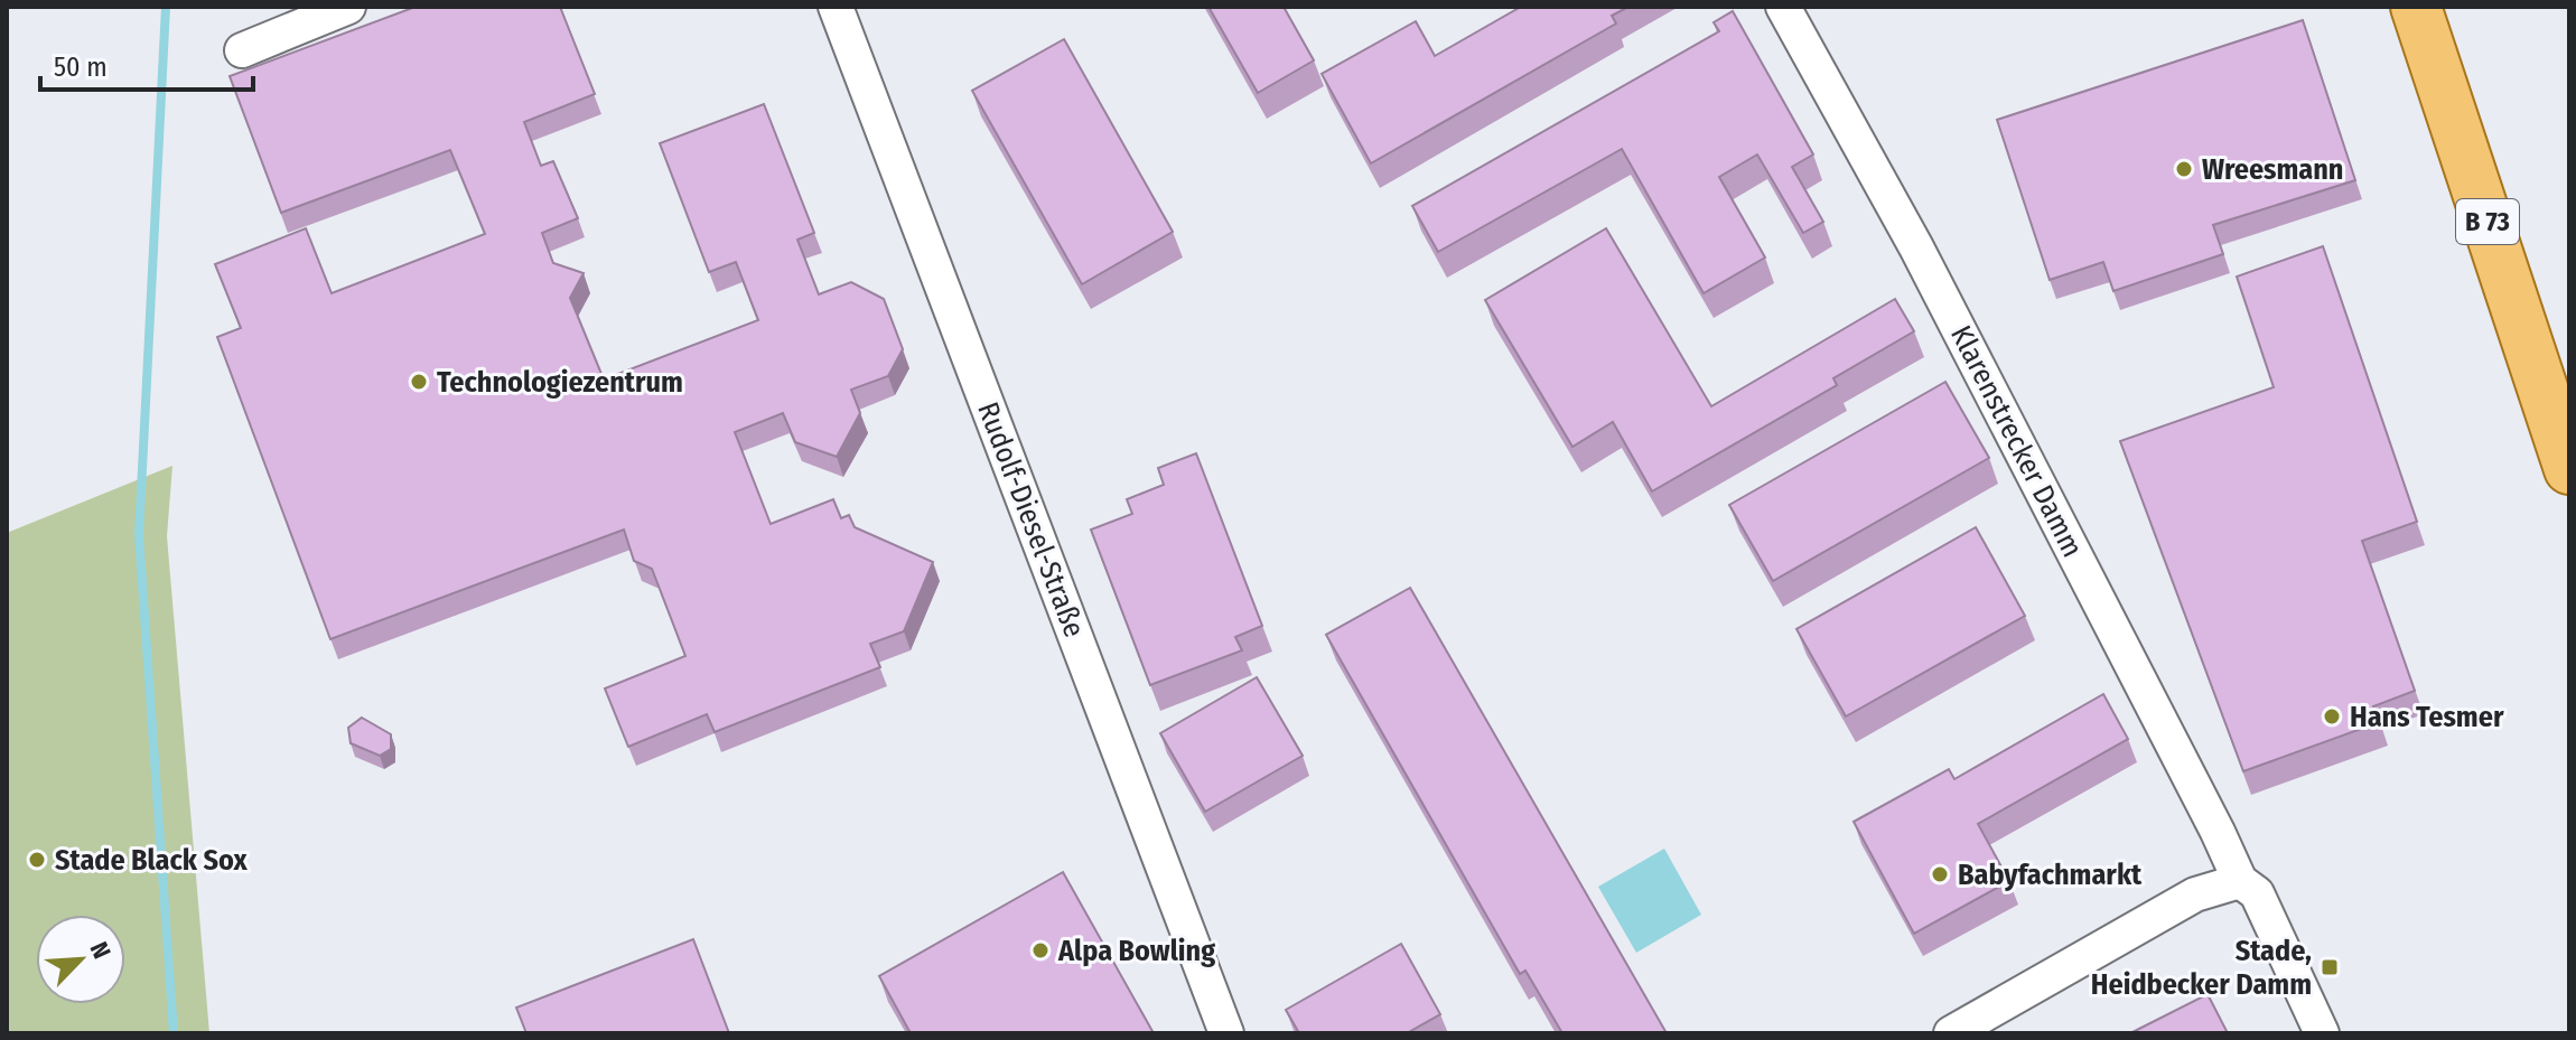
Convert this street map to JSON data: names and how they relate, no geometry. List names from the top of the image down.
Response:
{
  "streets": {
    "main road": ["B 73"],
    "street": ["Klarenstrecker Damm", "Rudolf-Diesel-Straße"]
  },
  "places": {
    "other": [
      "Wreesmann",
      "Technologiezentrum",
      "Hans Tesmer",
      "Stade Black Sox",
      "Babyfachmarkt",
      "Alpa Bowling"
    ],
    "transit": ["Stade, Heidbecker Damm"]
  },
  "scale_bar": "50 m",
  "north": "top right"
}
